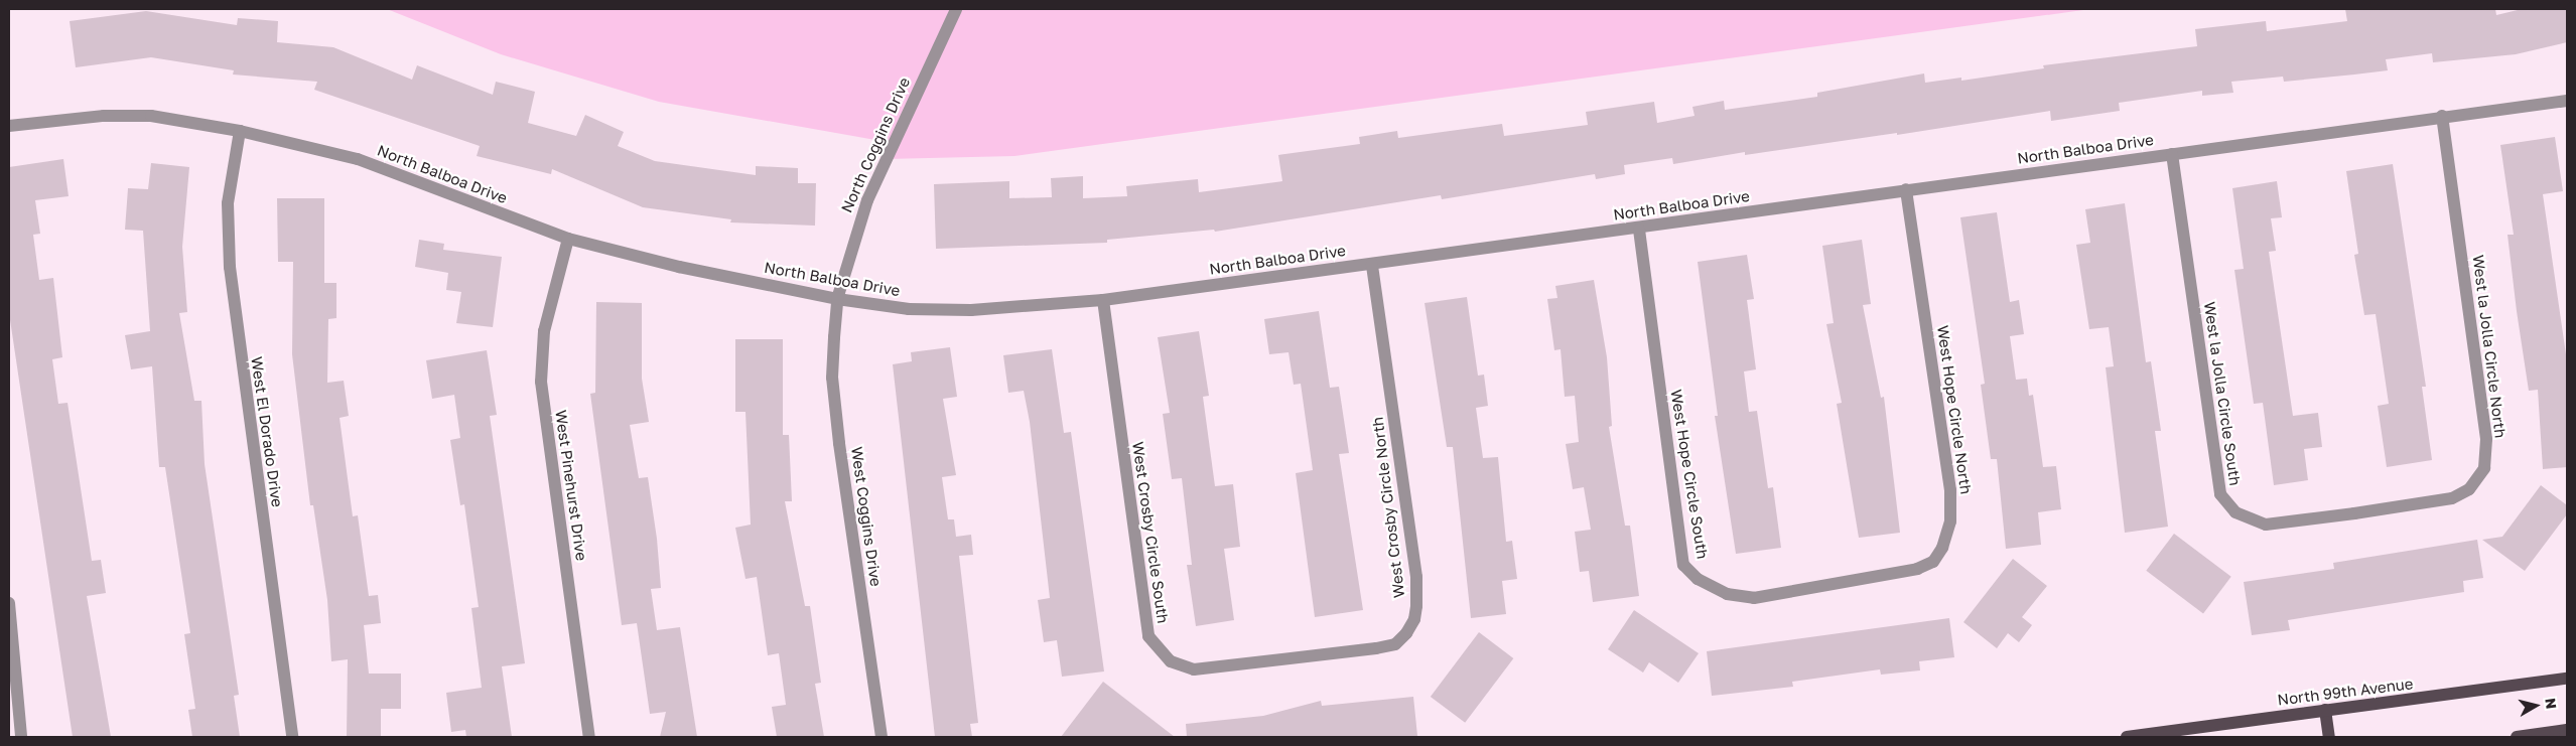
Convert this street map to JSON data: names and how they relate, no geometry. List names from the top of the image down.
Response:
{
  "streets": {
    "main road": ["North 99th Avenue"],
    "street": [
      "North Coggins Drive",
      "North Balboa Drive",
      "West la Jolla Circle North",
      "West la Jolla Circle South",
      "West Hope Circle North",
      "West El Dorado Drive",
      "West Hope Circle South",
      "West Pinehurst Drive",
      "West Crosby Circle North",
      "West Coggins Drive",
      "West Crosby Circle South"
    ]
  },
  "crossings": [
    ["North Coggins Drive", "North Balboa Drive"],
    ["North Coggins Drive", "West Coggins Drive"],
    ["North Balboa Drive", "West la Jolla Circle North"],
    ["North Balboa Drive", "West la Jolla Circle South"],
    ["North Balboa Drive", "West Hope Circle North"],
    ["North Balboa Drive", "West El Dorado Drive"],
    ["North Balboa Drive", "West Hope Circle South"],
    ["North Balboa Drive", "West Pinehurst Drive"],
    ["North Balboa Drive", "West Crosby Circle North"],
    ["North Balboa Drive", "West Coggins Drive"],
    ["North Balboa Drive", "West Crosby Circle South"],
    ["West la Jolla Circle North", "West la Jolla Circle South"],
    ["West Hope Circle North", "West Hope Circle South"],
    ["West Crosby Circle North", "West Crosby Circle South"]
  ],
  "north": "right"
}
